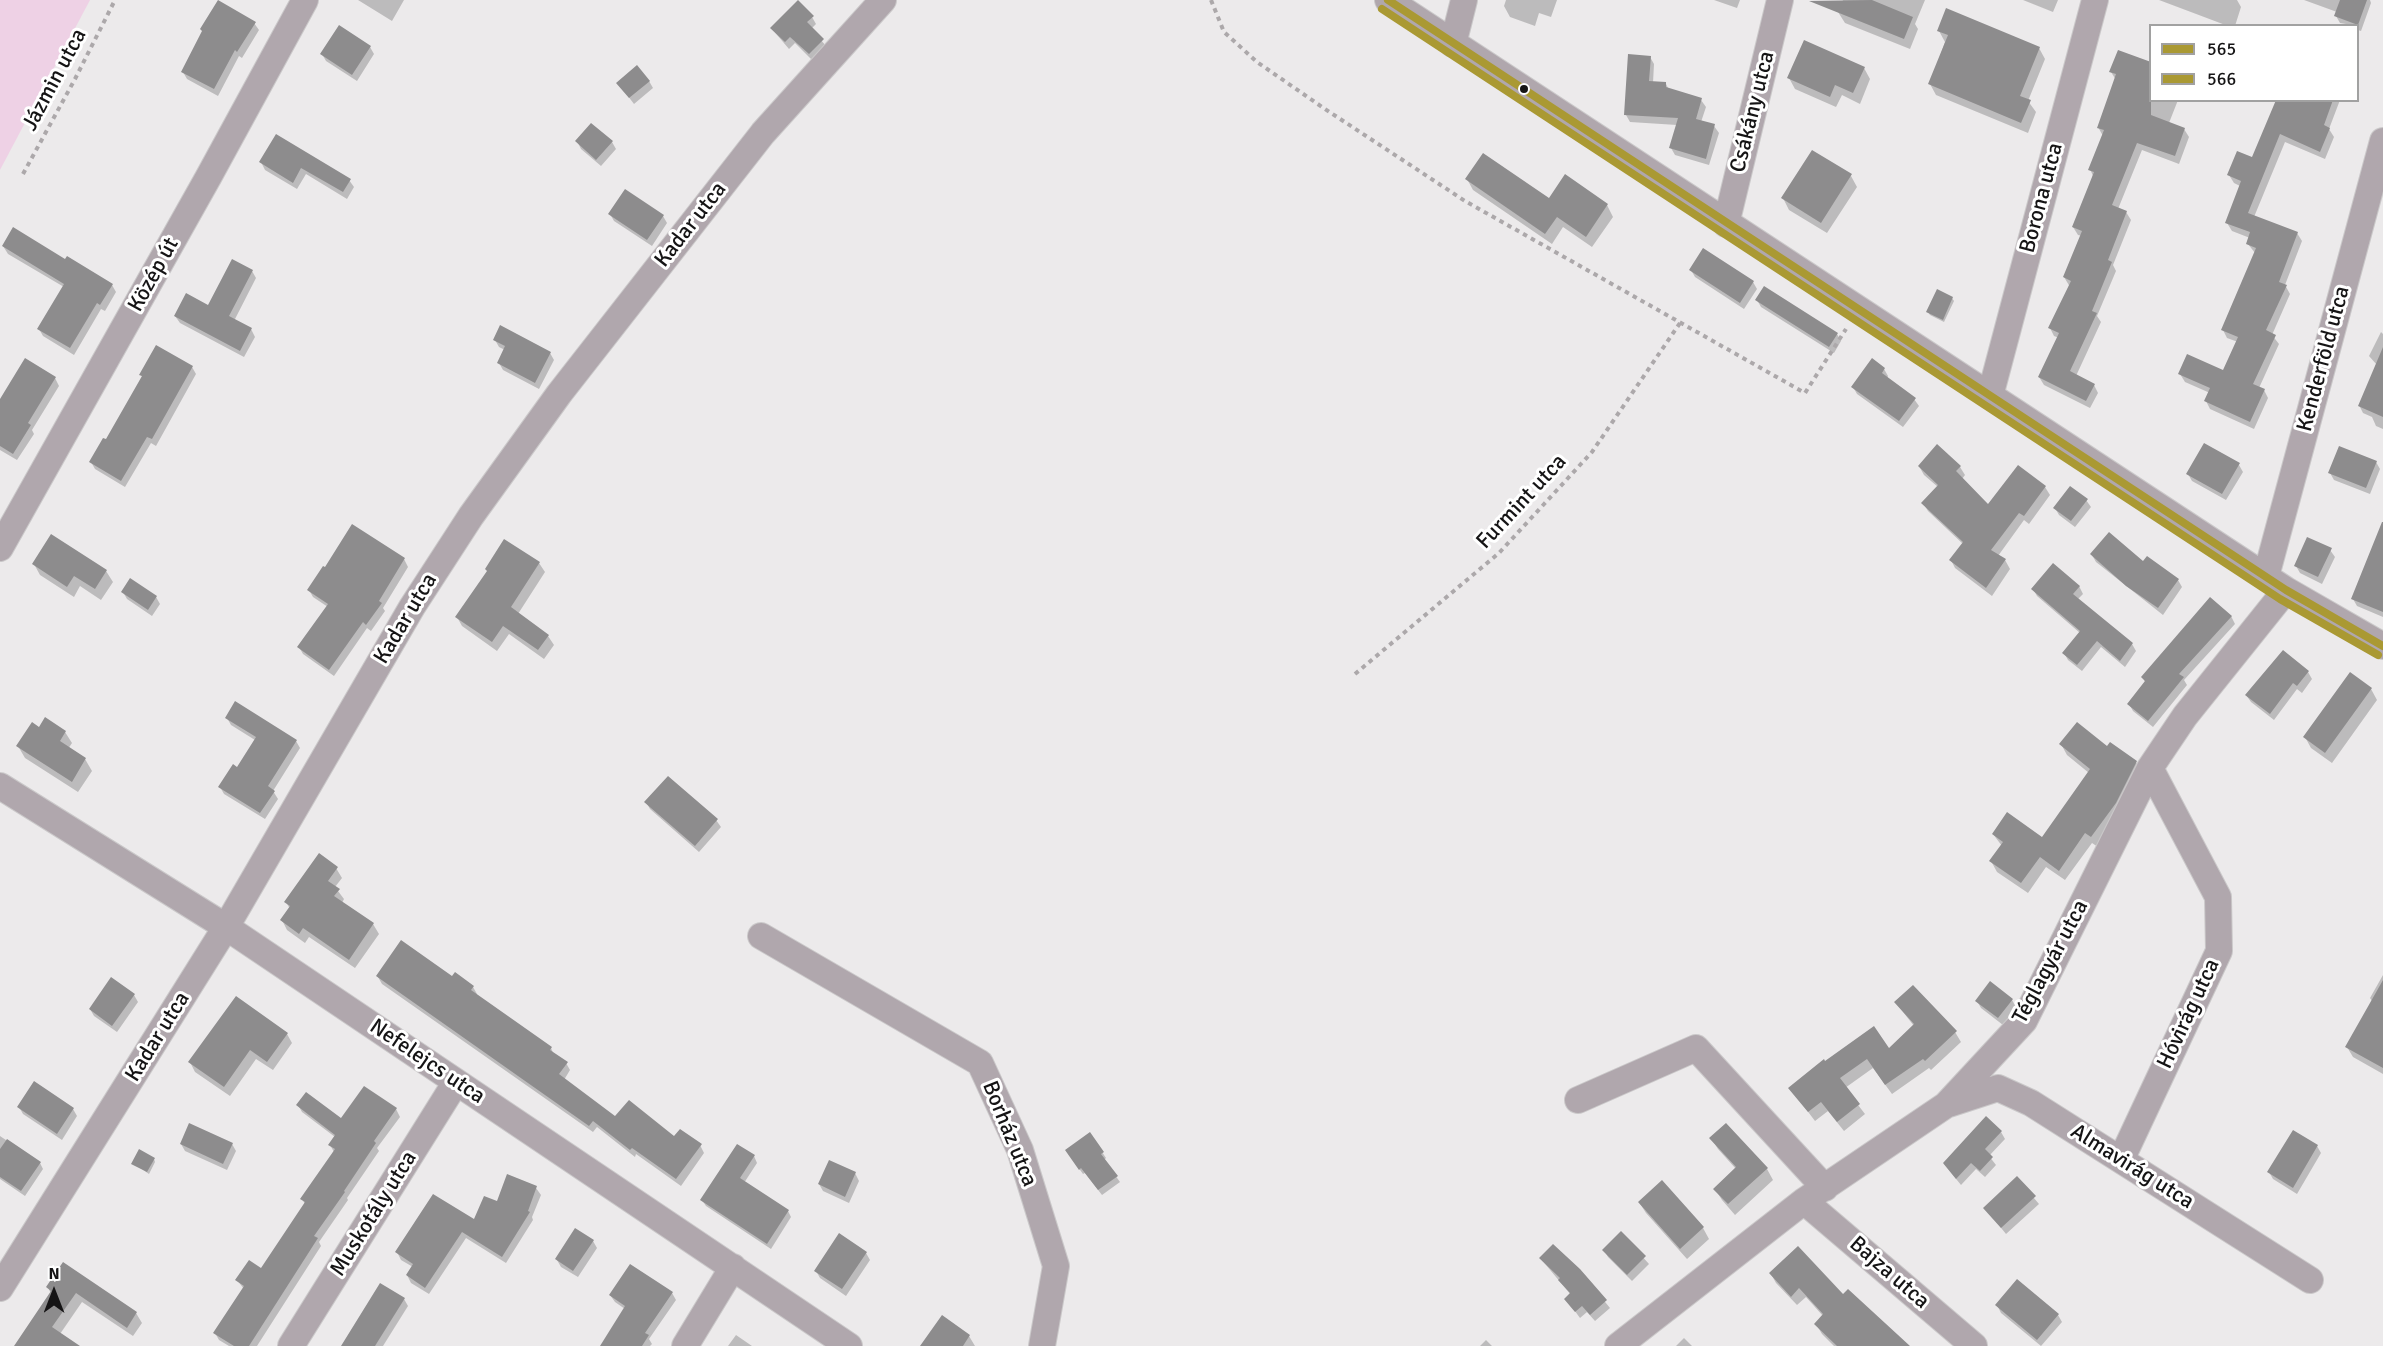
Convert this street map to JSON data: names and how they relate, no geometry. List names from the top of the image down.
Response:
{
  "streets": {
    "street": [
      "Csákány utca",
      "Borona utca",
      "Kadar utca",
      "Közép út",
      "Kenderföld utca",
      "Téglagyár utca",
      "Hóvirág utca",
      "Nefelejcs utca",
      "Borház utca",
      "Almavirág utca",
      "Muskotály utca",
      "Bajza utca"
    ],
    "path": ["Jázmin utca", "Furmint utca"]
  },
  "crossings": [
    ["Kadar utca", "Nefelejcs utca"],
    ["Kenderföld utca", "Téglagyár utca"],
    ["Téglagyár utca", "Hóvirág utca"],
    ["Téglagyár utca", "Almavirág utca"],
    ["Téglagyár utca", "Bajza utca"],
    ["Hóvirág utca", "Almavirág utca"],
    ["Nefelejcs utca", "Muskotály utca"]
  ],
  "lines": ["transit line 565", "transit line 566"],
  "legend": ["565", "566"],
  "north": "top"
}
